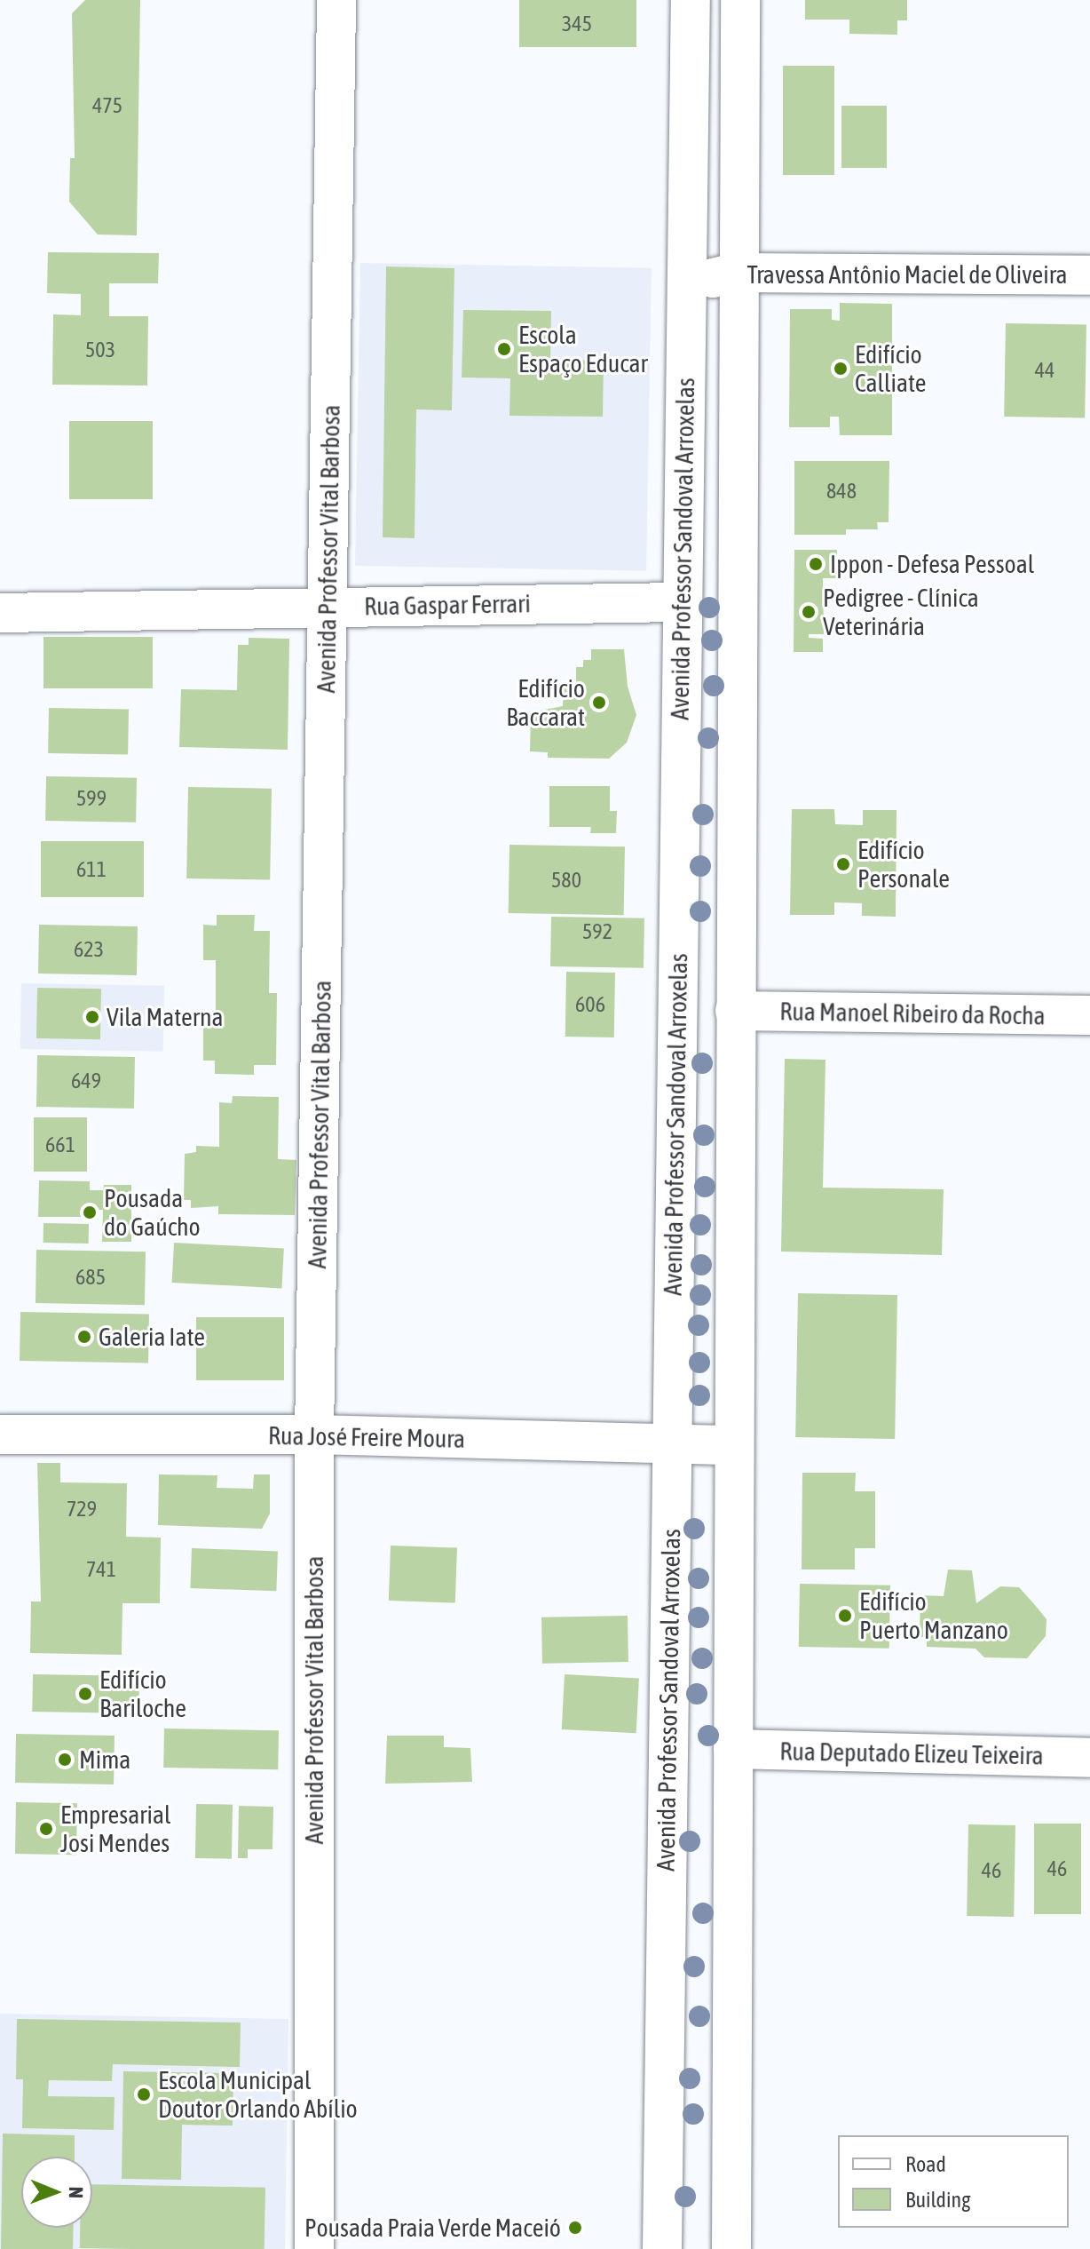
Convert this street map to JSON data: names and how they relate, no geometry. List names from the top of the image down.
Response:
{
  "streets": {
    "street": [
      "Travessa Antônio Maciel de Oliveira",
      "Avenida Professor Vital Barbosa",
      "Avenida Professor Sandoval Arroxelas",
      "Rua Gaspar Ferrari",
      "Rua Manoel Ribeiro da Rocha",
      "Rua José Freire Moura",
      "Rua Deputado Elizeu Teixeira"
    ]
  },
  "crossings": [
    ["Travessa Antônio Maciel de Oliveira", "Avenida Professor Sandoval Arroxelas"],
    ["Avenida Professor Vital Barbosa", "Rua Gaspar Ferrari"],
    ["Avenida Professor Vital Barbosa", "Rua José Freire Moura"],
    ["Avenida Professor Sandoval Arroxelas", "Rua Gaspar Ferrari"],
    ["Avenida Professor Sandoval Arroxelas", "Rua Manoel Ribeiro da Rocha"],
    ["Avenida Professor Sandoval Arroxelas", "Rua José Freire Moura"],
    ["Avenida Professor Sandoval Arroxelas", "Rua Deputado Elizeu Teixeira"]
  ],
  "places": [
    "Escola Espaço Educar",
    "Edifício Calliate",
    "Ippon - Defesa Pessoal",
    "Pedigree - Clínica Veterinária",
    "Edifício Baccarat",
    "Edifício Personale",
    "Vila Materna",
    "Pousada do Gaúcho",
    "Galeria Iate",
    "Edifício Puerto Manzano",
    "Edifício Bariloche",
    "Mima",
    "Empresarial Josi Mendes",
    "Escola Municipal Doutor Orlando Abílio",
    "Pousada Praia Verde Maceió"
  ],
  "house_numbers": [
    "345",
    "475",
    "503",
    "44",
    "848",
    "599",
    "611",
    "580",
    "592",
    "623",
    "606",
    "649",
    "661",
    "685",
    "729",
    "741",
    "46",
    "46"
  ],
  "legend": ["Road", "Building"],
  "north": "right"
}
